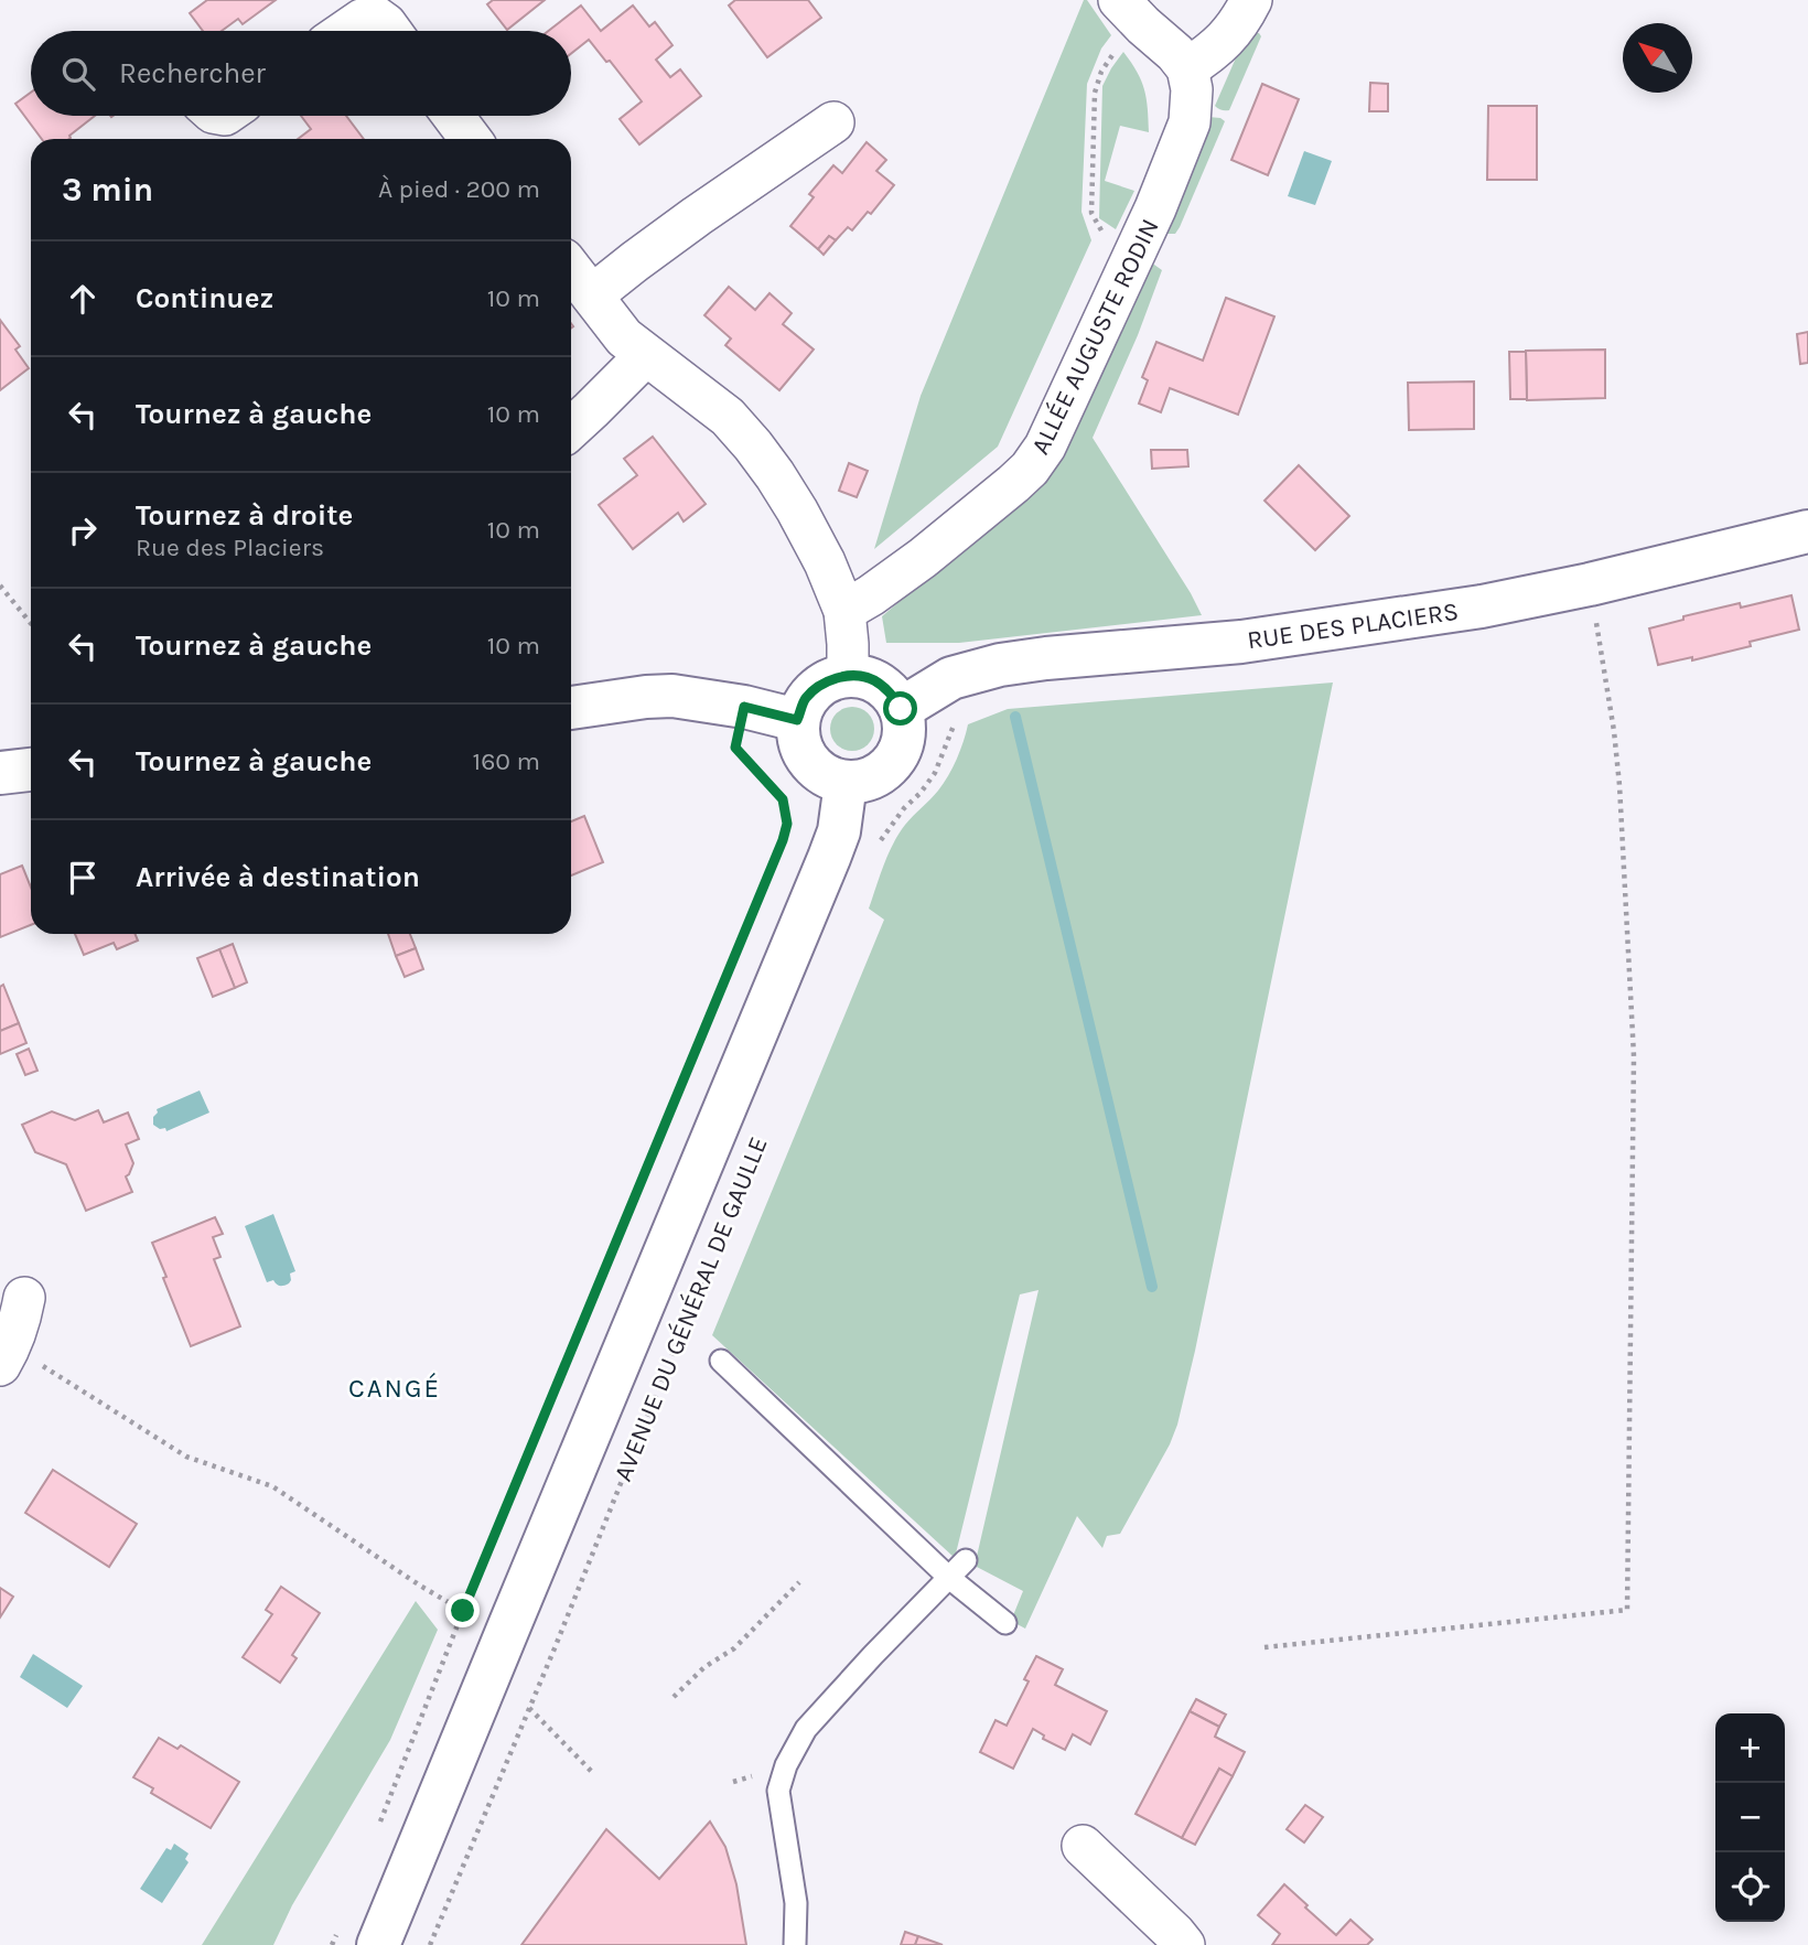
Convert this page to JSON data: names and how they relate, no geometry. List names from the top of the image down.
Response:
{
  "streets": {
    "street": ["ALLÉE AUGUSTE RODIN", "RUE DES PLACIERS", "AVENUE DU GÉNÉRAL DE GAULLE"]
  },
  "crossings": [
    ["RUE DES PLACIERS", "AVENUE DU GÉNÉRAL DE GAULLE"]
  ],
  "districts": ["CANGÉ"],
  "north": "top left",
  "page": {
    "search": "Rechercher",
    "heading": ["3 min", "À pied · 200 m"],
    "list": [
      ["Continuez", "10 m"],
      ["Tournez à gauche", "10 m"],
      ["Tournez à droite", "Rue des Placiers", "10 m"],
      ["Tournez à gauche", "10 m"],
      ["Tournez à gauche", "160 m"],
      "Arrivée à destination"
    ],
    "map_buttons": ["+", "−"]
  }
}
